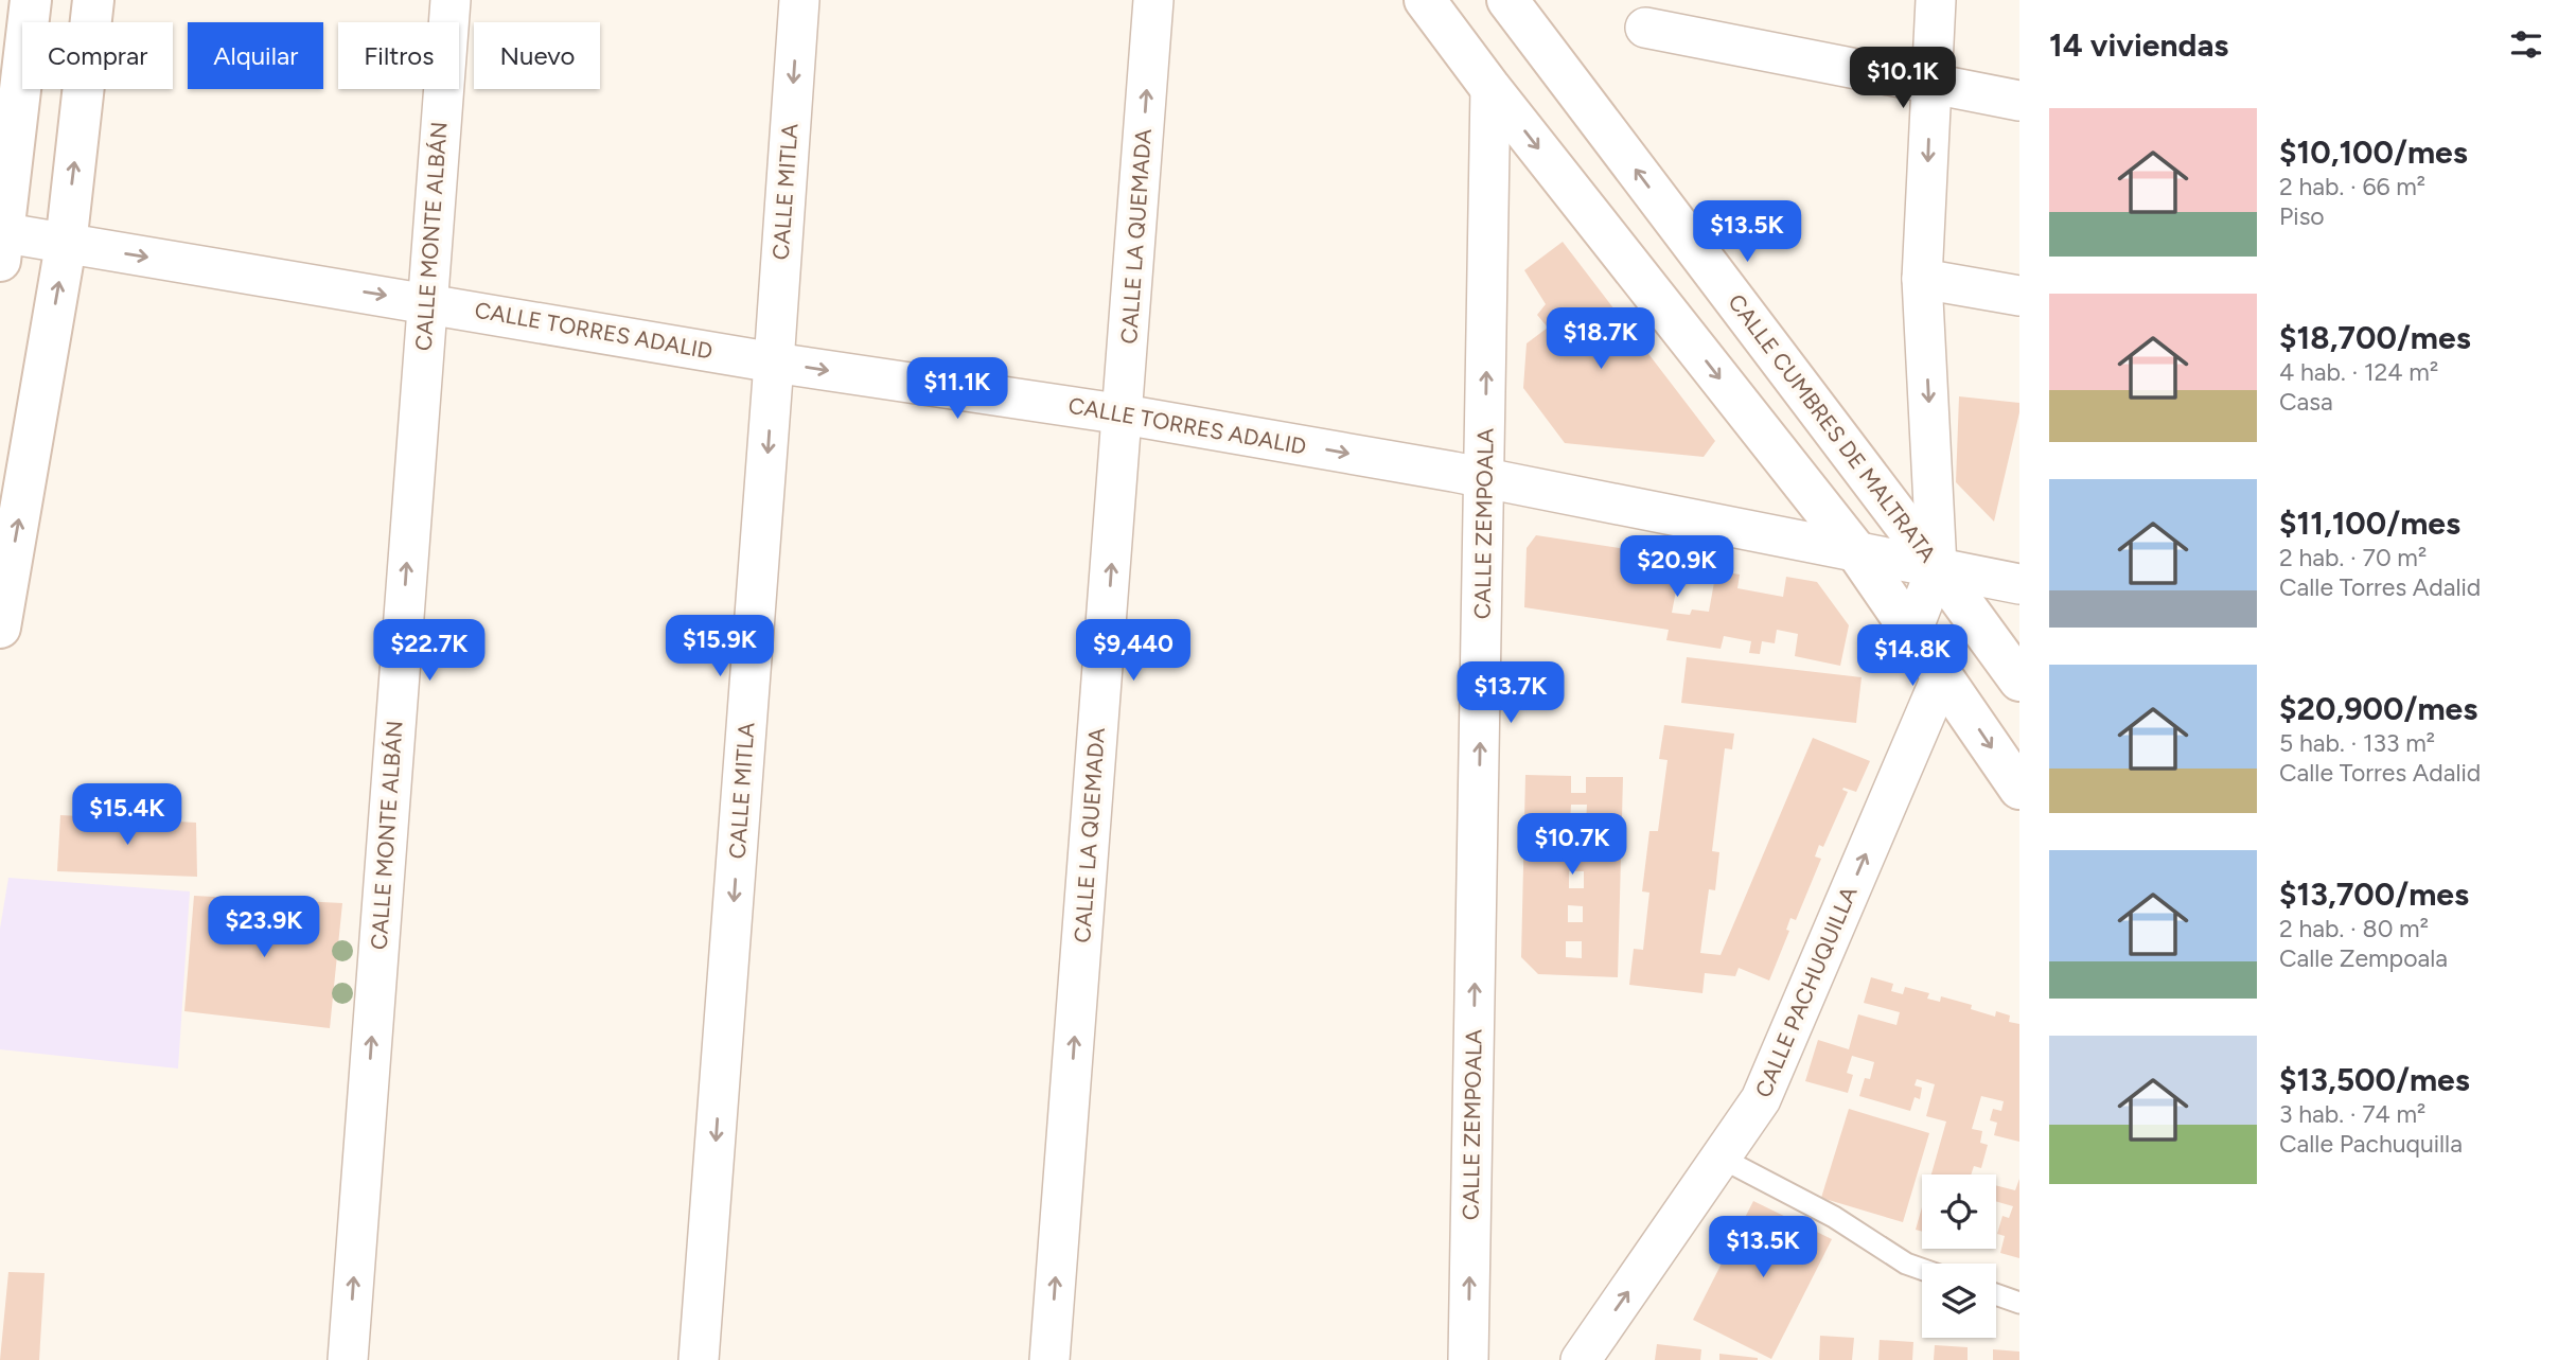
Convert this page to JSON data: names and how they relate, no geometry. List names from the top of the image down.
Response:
{
  "streets": {
    "main road": ["CALLE CUMBRES DE MALTRATA"],
    "street": [
      "CALLE MITLA",
      "CALLE MONTE ALBÁN",
      "CALLE LA QUEMADA",
      "CALLE TORRES ADALID",
      "CALLE ZEMPOALA",
      "CALLE PACHUQUILLA"
    ]
  },
  "crossings": [
    ["CALLE MITLA", "CALLE TORRES ADALID"],
    ["CALLE MONTE ALBÁN", "CALLE TORRES ADALID"],
    ["CALLE LA QUEMADA", "CALLE TORRES ADALID"],
    ["CALLE TORRES ADALID", "CALLE CUMBRES DE MALTRATA"],
    ["CALLE TORRES ADALID", "CALLE ZEMPOALA"]
  ],
  "one_way": [
    "CALLE MITLA",
    "CALLE MONTE ALBÁN",
    "CALLE LA QUEMADA",
    "CALLE TORRES ADALID",
    "CALLE ZEMPOALA",
    "CALLE PACHUQUILLA"
  ],
  "page": {
    "heading": "14 viviendas",
    "chip": [
      "Comprar",
      "Alquilar",
      "Filtros",
      "Nuevo"
    ],
    "price": [
      "$10.1K",
      "$13.5K",
      "$18.7K",
      "$11.1K",
      "$20.9K",
      "$15.9K",
      "$22.7K",
      "$9,440",
      "$14.8K",
      "$13.7K",
      "$15.4K",
      "$10.7K",
      "$23.9K",
      "$13.5K"
    ],
    "list": [
      {
        "name": "$10,100/mes",
        "note": "2 hab. · 66 m² · Piso"
      },
      {
        "name": "$18,700/mes",
        "note": "4 hab. · 124 m² · Casa"
      },
      {
        "name": "$11,100/mes",
        "note": "2 hab. · 70 m² · Calle Torres Adalid"
      },
      {
        "name": "$20,900/mes",
        "note": "5 hab. · 133 m² · Calle Torres Adalid"
      },
      {
        "name": "$13,700/mes",
        "note": "2 hab. · 80 m² · Calle Zempoala"
      },
      {
        "name": "$13,500/mes",
        "note": "3 hab. · 74 m² · Calle Pachuquilla"
      }
    ]
  }
}
